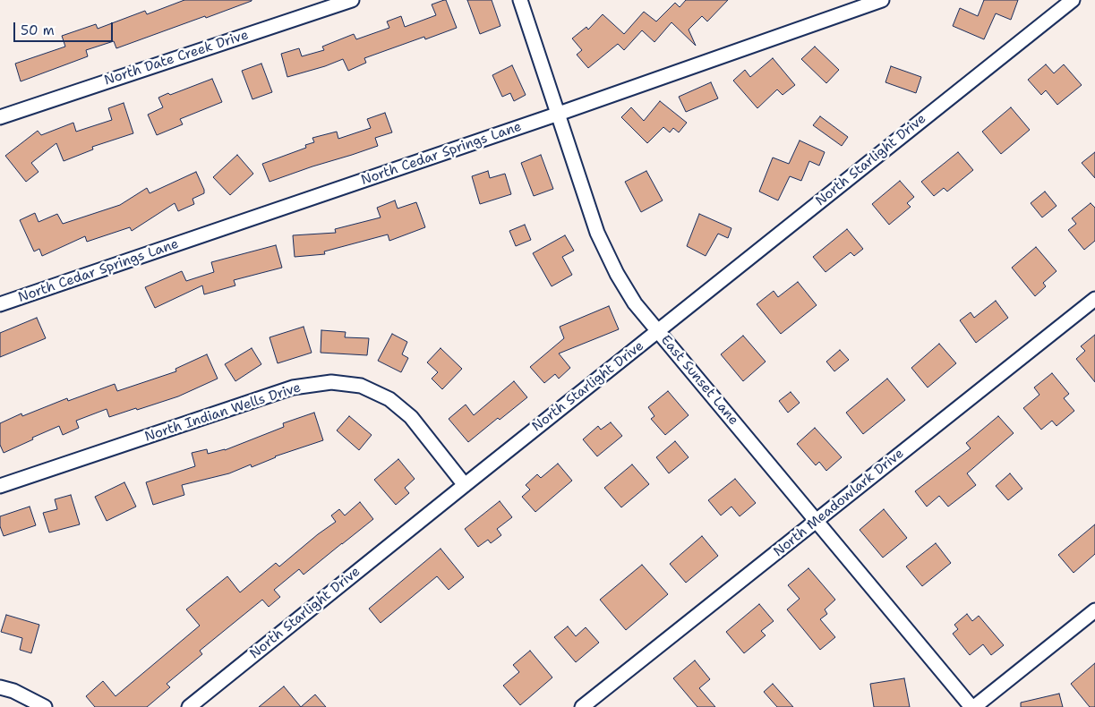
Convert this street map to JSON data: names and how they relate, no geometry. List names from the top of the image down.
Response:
{
  "streets": {
    "street": [
      "North Date Creek Drive",
      "North Cedar Springs Lane",
      "North Starlight Drive",
      "East Sunset Lane",
      "North Indian Wells Drive",
      "North Meadowlark Drive"
    ]
  },
  "crossings": [
    ["North Cedar Springs Lane", "East Sunset Lane"],
    ["North Starlight Drive", "East Sunset Lane"],
    ["North Starlight Drive", "North Indian Wells Drive"],
    ["East Sunset Lane", "North Meadowlark Drive"]
  ],
  "scale_bar": "50 m"
}
